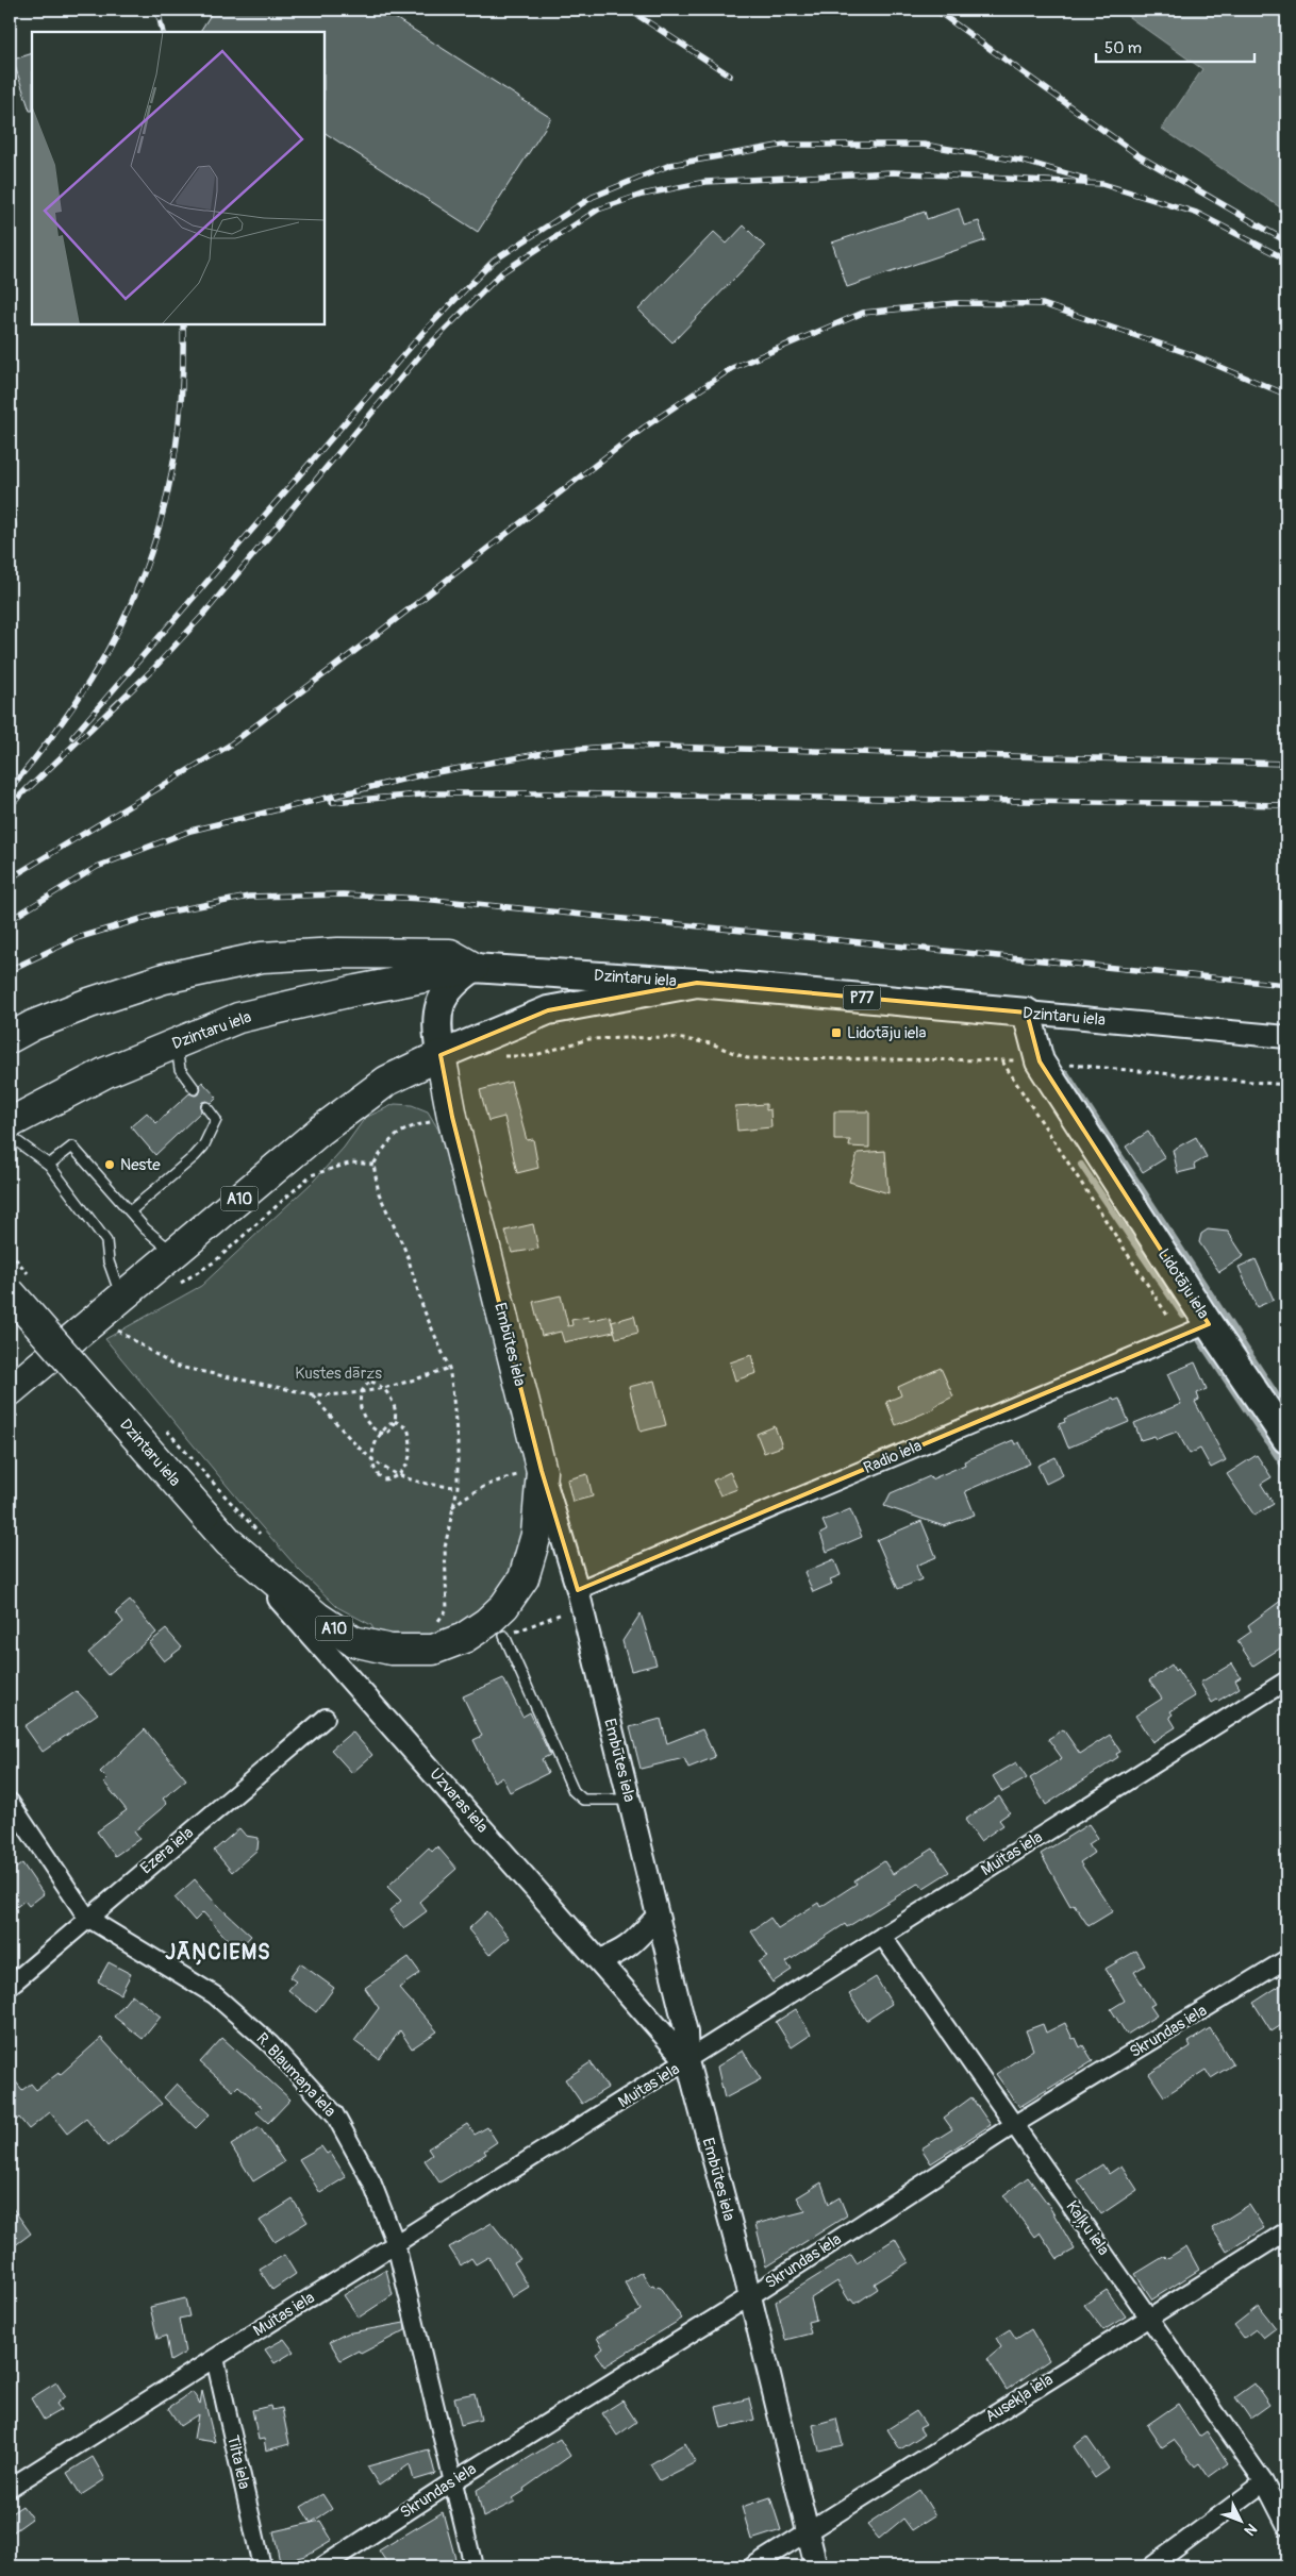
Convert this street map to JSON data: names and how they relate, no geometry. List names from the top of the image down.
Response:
{
  "streets": {
    "highway": ["Dzintaru iela", "A10", "Embūtes iela"],
    "main road": ["P77", "Lidotāju iela"],
    "street": [
      "Radio iela",
      "Uzvaras iela",
      "Ezera iela",
      "Muitas iela",
      "Skrundas iela",
      "R. Blaumaņa iela",
      "Kaļķu iela",
      "Ausekļa iela",
      "Tilta iela"
    ]
  },
  "crossings": [
    ["Dzintaru iela", "P77"],
    ["Dzintaru iela", "A10"],
    ["Dzintaru iela", "Lidotāju iela"],
    ["Dzintaru iela", "Embūtes iela"],
    ["Dzintaru iela", "Uzvaras iela"],
    ["P77", "A10"],
    ["P77", "Embūtes iela"],
    ["A10", "Embūtes iela"],
    ["A10", "Uzvaras iela"],
    ["Lidotāju iela", "Radio iela"],
    ["Embūtes iela", "Radio iela"],
    ["Embūtes iela", "Uzvaras iela"],
    ["Embūtes iela", "Muitas iela"],
    ["Embūtes iela", "Skrundas iela"],
    ["Embūtes iela", "Ausekļa iela"],
    ["Uzvaras iela", "Muitas iela"],
    ["Ezera iela", "R. Blaumaņa iela"],
    ["Muitas iela", "R. Blaumaņa iela"],
    ["Muitas iela", "Kaļķu iela"],
    ["Muitas iela", "Tilta iela"],
    ["Skrundas iela", "R. Blaumaņa iela"],
    ["Skrundas iela", "Kaļķu iela"],
    ["Kaļķu iela", "Ausekļa iela"]
  ],
  "districts": ["JĀŅCIEMS"],
  "parks": ["Kustes dārzs"],
  "places": {
    "transit": ["Lidotāju iela"],
    "other": ["Neste"]
  },
  "scale_bar": "50 m",
  "north": "bottom right"
}
